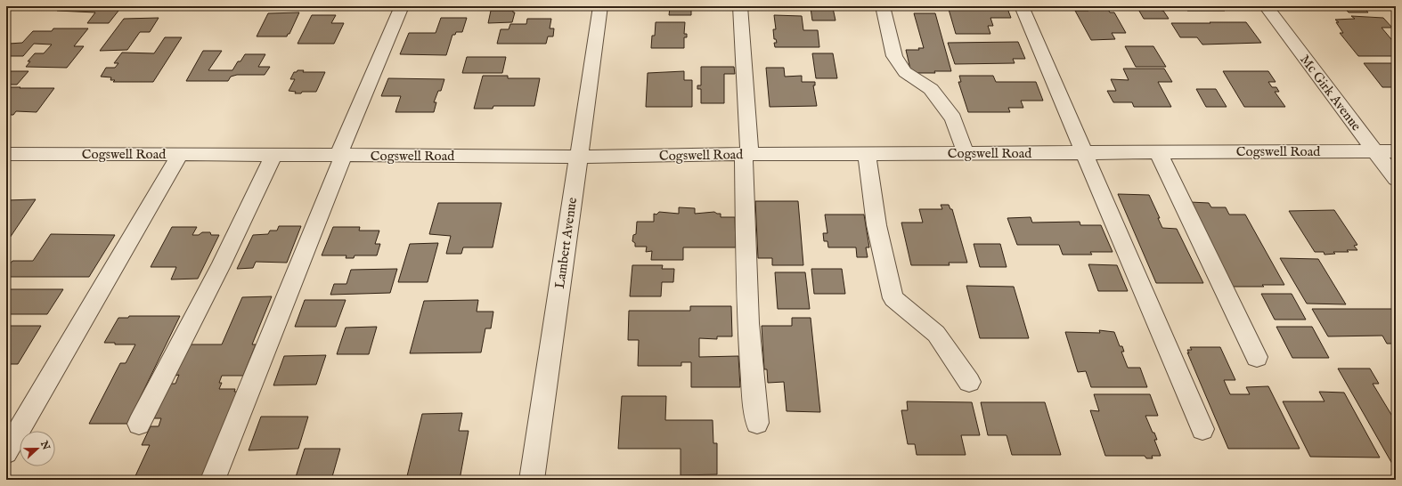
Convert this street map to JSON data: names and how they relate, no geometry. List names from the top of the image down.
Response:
{
  "streets": {
    "street": ["Mc Girk Avenue", "Cogswell Road", "Lambert Avenue"]
  },
  "crossings": [
    ["Mc Girk Avenue", "Cogswell Road"],
    ["Cogswell Road", "Lambert Avenue"]
  ],
  "north": "right"
}
